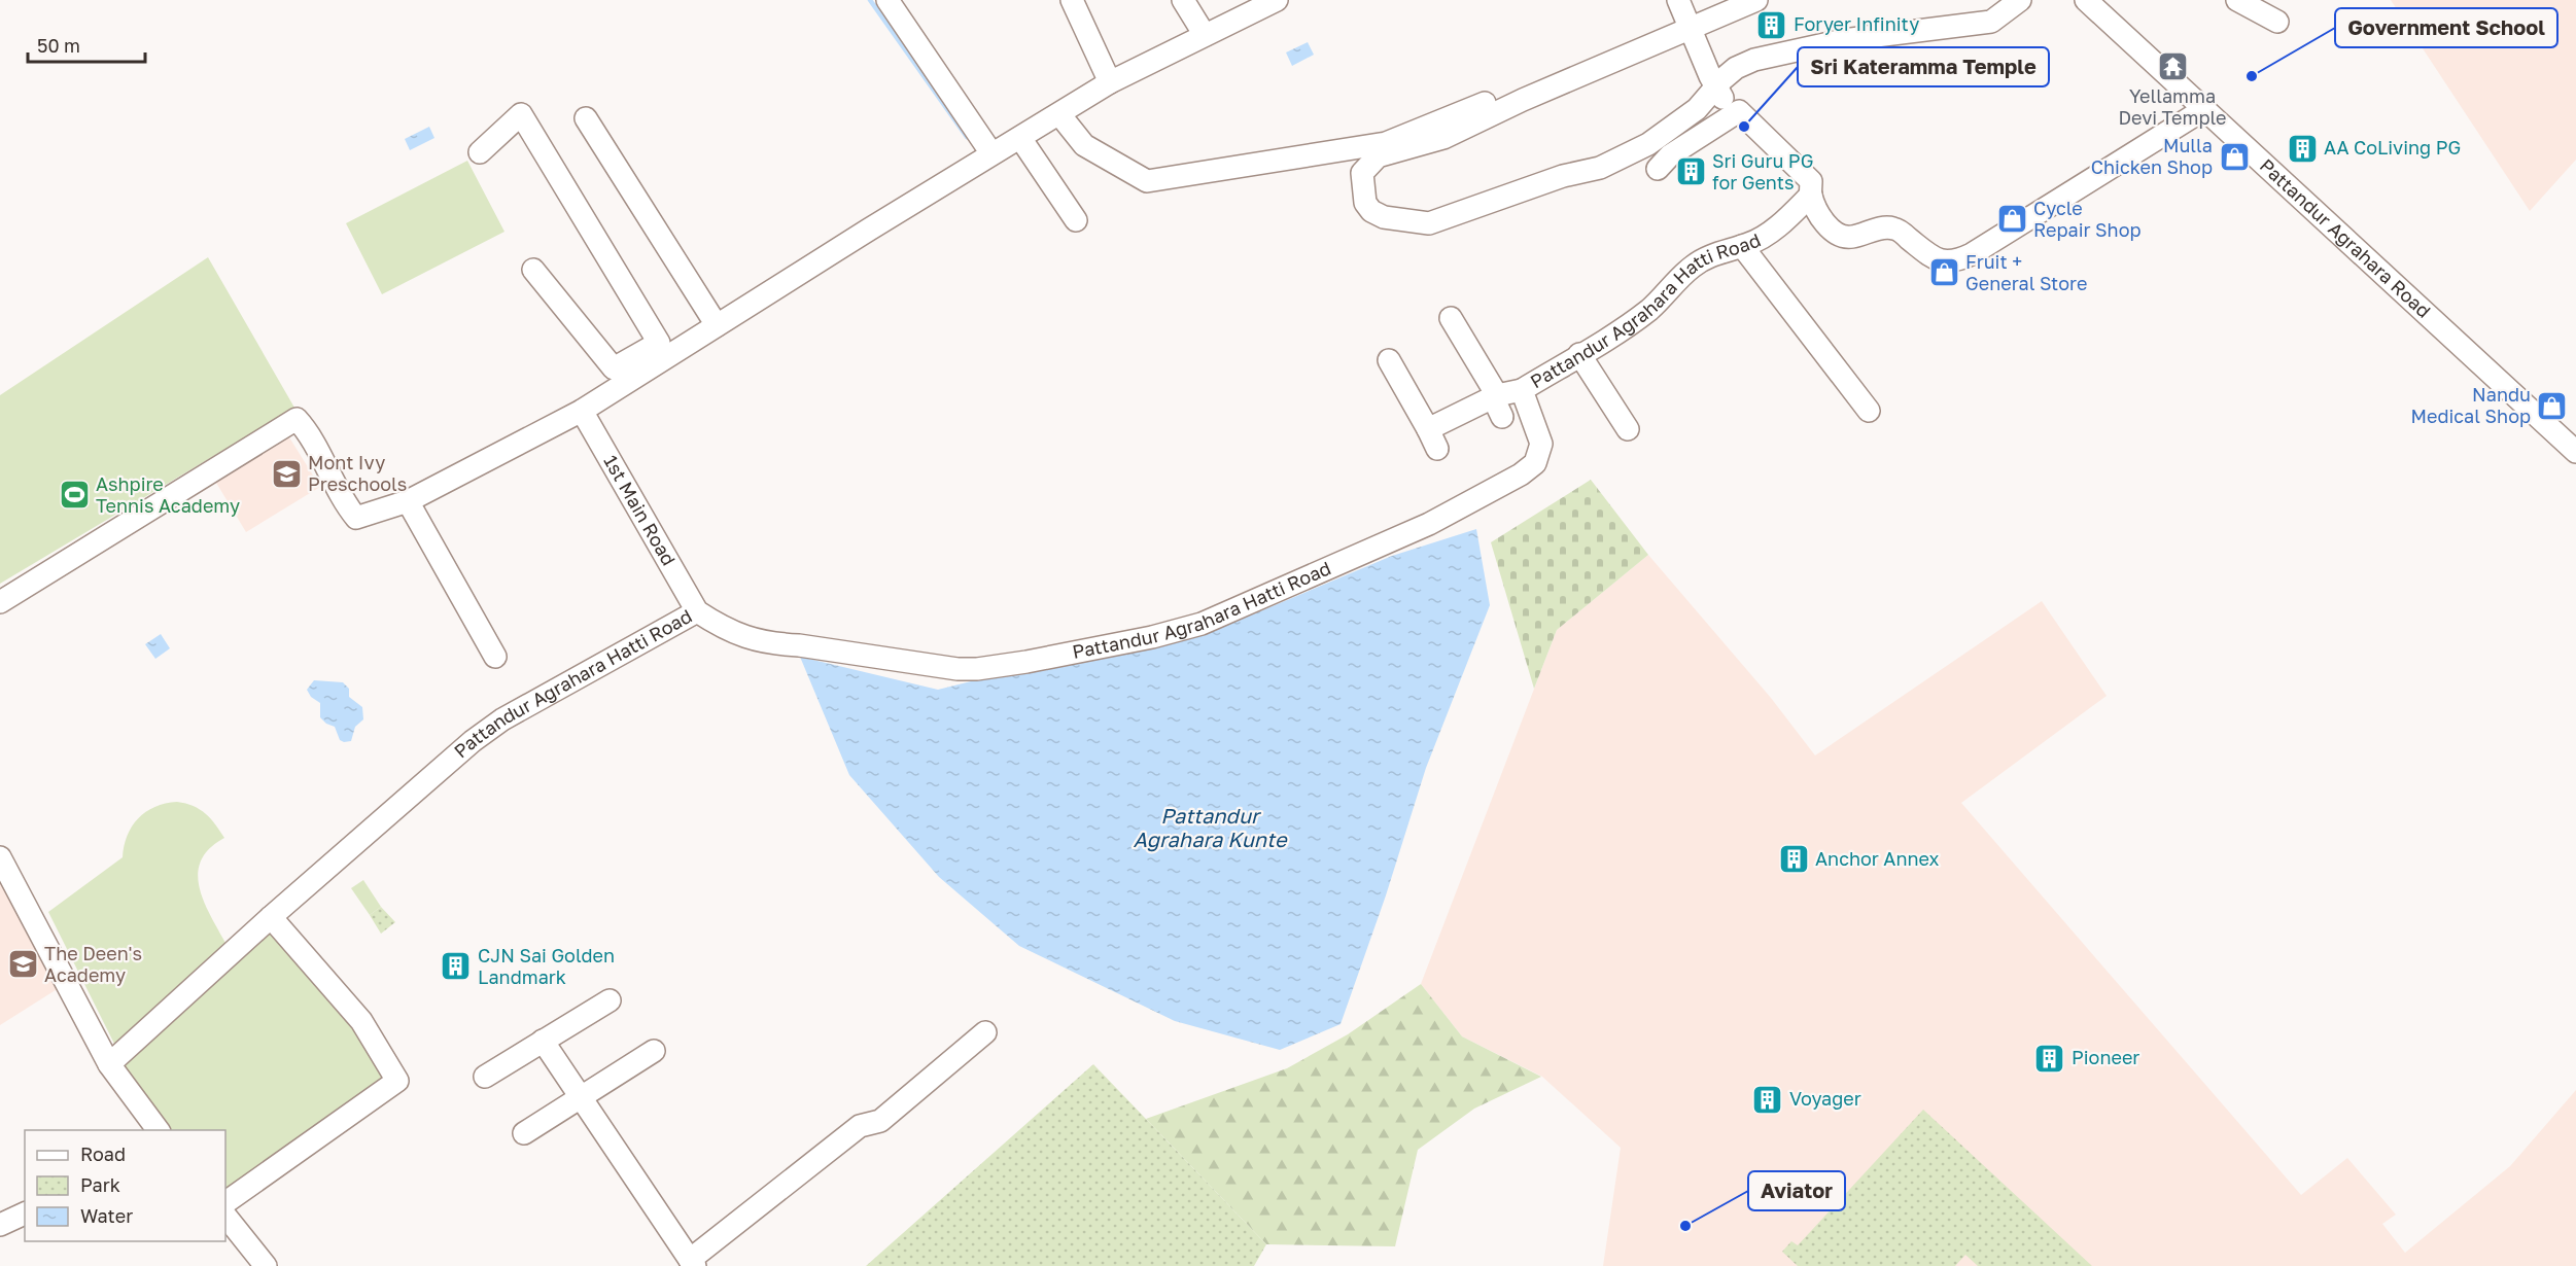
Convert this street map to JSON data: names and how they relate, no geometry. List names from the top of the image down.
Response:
{
  "streets": {
    "street": ["Pattandur Agrahara Road", "Pattandur Agrahara Hatti Road", "1st Main Road"]
  },
  "crossings": [
    ["Pattandur Agrahara Hatti Road", "1st Main Road"]
  ],
  "water": ["Pattandur Agrahara Kunte"],
  "places": {
    "building": [
      "Foryer Infinity",
      "AA CoLiving PG",
      "Sri Guru PG for Gents",
      "Anchor Annex",
      "CJN Sai Golden Landmark",
      "Pioneer",
      "Voyager"
    ],
    "temple": ["Yellamma Devi Temple"],
    "other": ["Government School", "Sri Kateramma Temple", "Aviator"],
    "shop": [
      "Mulla Chicken Shop",
      "Cycle Repair Shop",
      "Fruit + General Store",
      "Nandu Medical Shop"
    ],
    "school or university": ["Mont Ivy Preschools", "The Deen's Academy"],
    "sports": ["Ashpire Tennis Academy"]
  },
  "legend": ["Road", "Park", "Water"],
  "scale_bar": "50 m"
}
